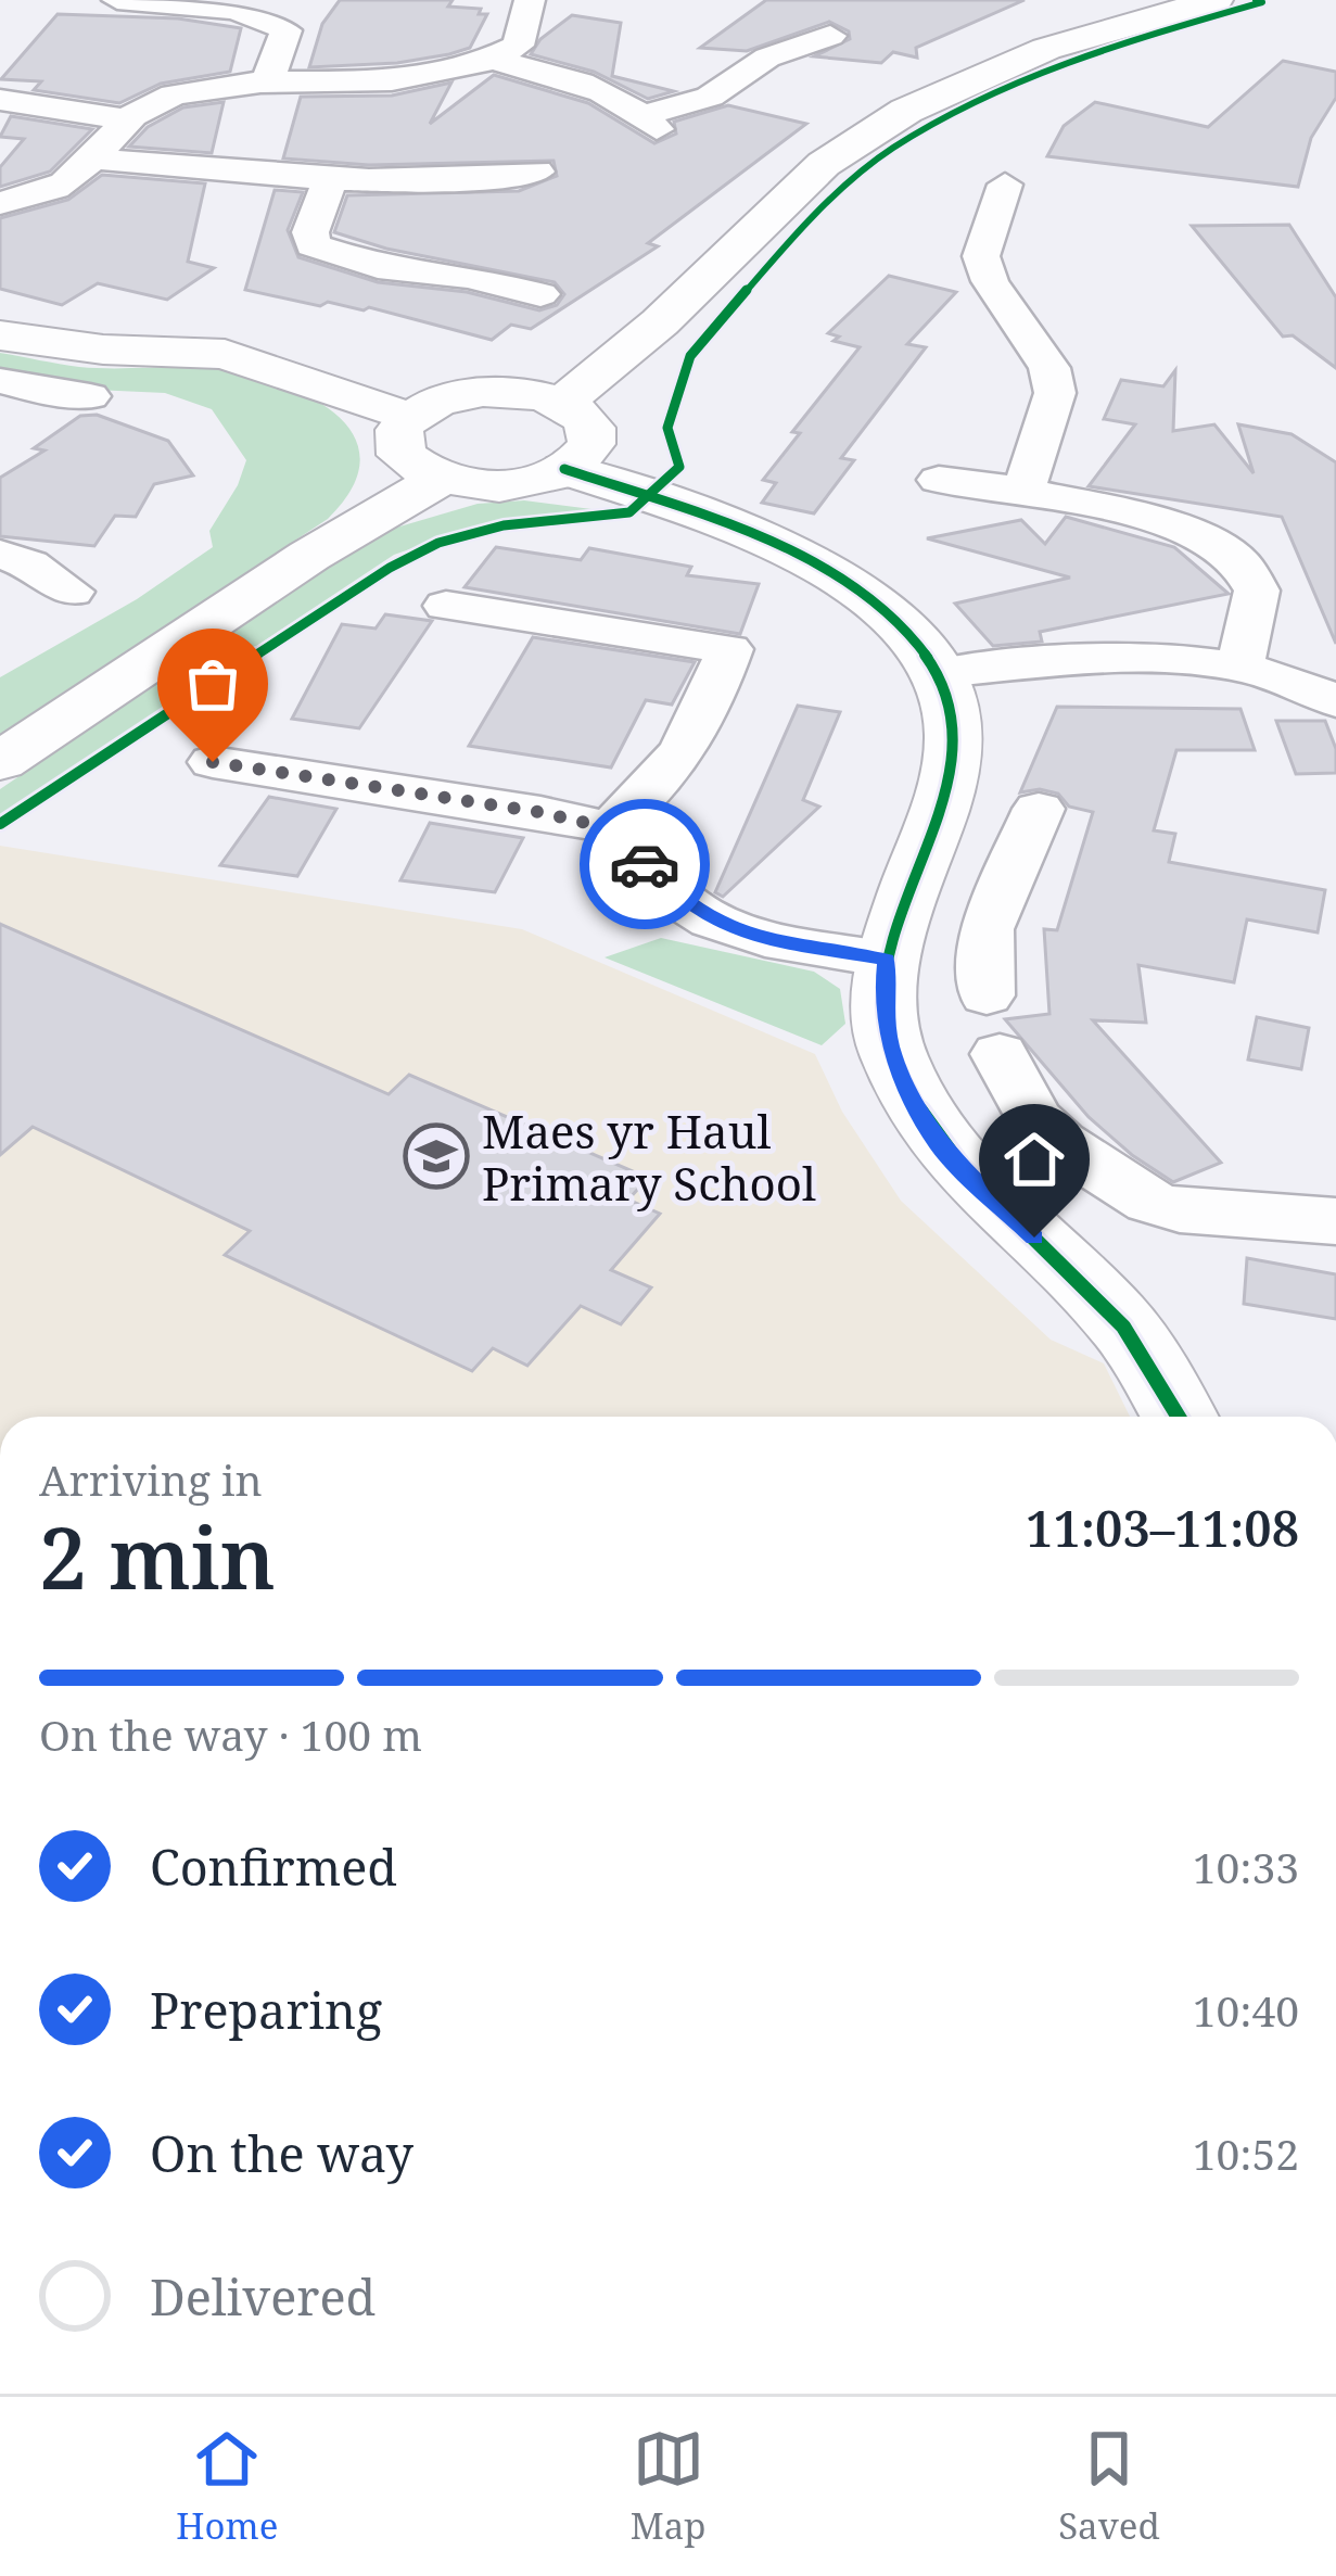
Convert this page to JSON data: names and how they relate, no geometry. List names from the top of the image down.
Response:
{
  "places": {
    "school or university": ["Maes yr Haul Primary School"]
  },
  "page": {
    "heading": ["2 min", "Arriving in", "11:03–11:08"],
    "bar": "On the way · 100 m",
    "list": [
      ["Confirmed", "10:33"],
      ["Preparing", "10:40"],
      ["On the way", "10:52"],
      "Delivered"
    ],
    "tabs": ["Home", "Map", "Saved"]
  }
}
